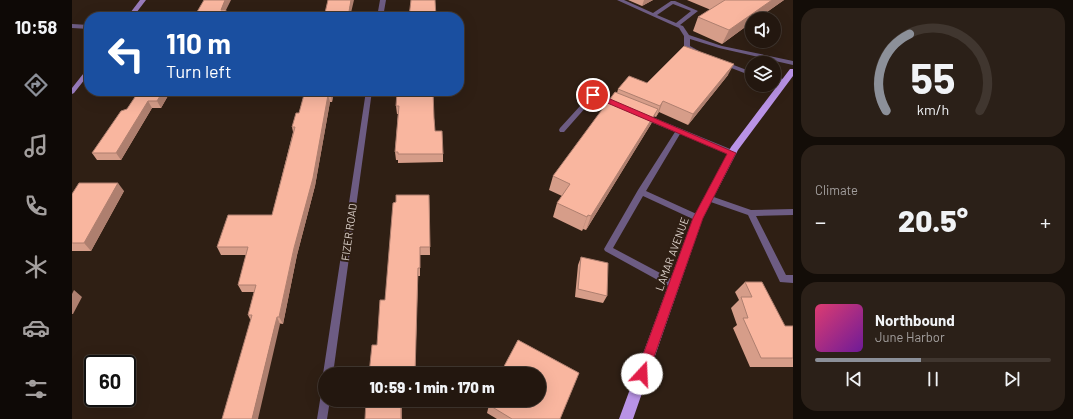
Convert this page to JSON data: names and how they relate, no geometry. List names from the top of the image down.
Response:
{
  "streets": {
    "main road": ["LAMAR AVENUE"],
    "street": ["FIZER ROAD"]
  },
  "page": {
    "tabs": "10:58",
    "turn": ["110 m", "Turn left"],
    "tile": "Climate",
    "heat": ["−", "20.5°", "+"],
    "song": ["Northbound", "June Harbor"],
    "limit": "60",
    "trip": "10:59 · 1 min · 170 m",
    "gauge": ["55", "km/h"]
  }
}
